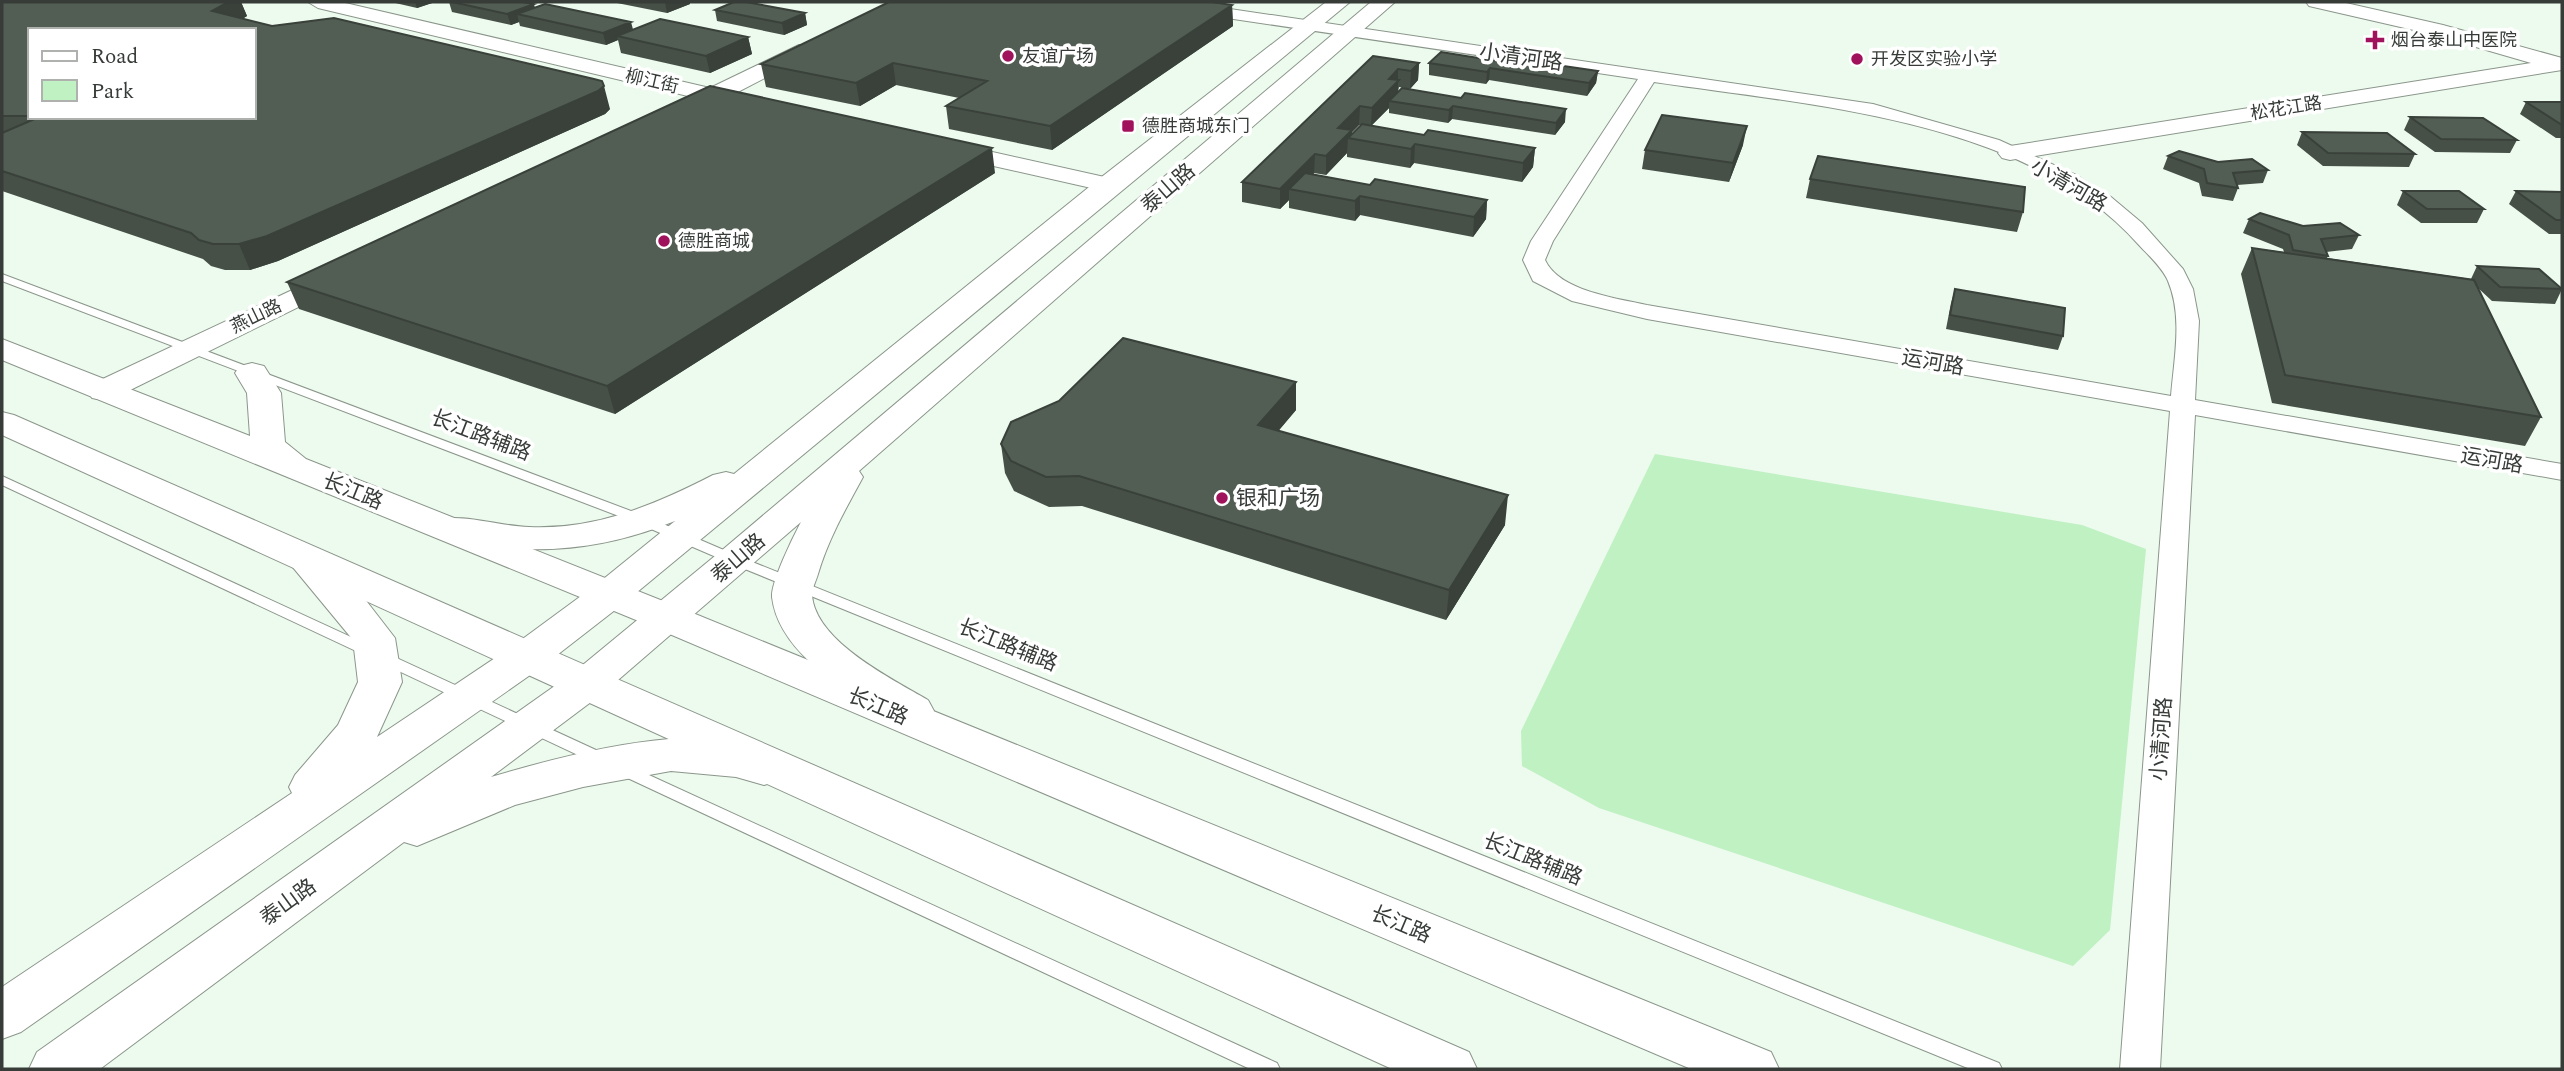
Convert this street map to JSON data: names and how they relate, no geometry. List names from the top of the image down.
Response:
{
  "streets": {
    "main road": ["泰山路", "长江路"],
    "street": [
      "小清河路",
      "柳江街",
      "松花江路",
      "燕山路",
      "运河路"
    ],
    "lane": ["长江路辅路"]
  },
  "crossings": [
    ["小清河路", "松花江路"],
    ["小清河路", "泰山路"],
    ["小清河路", "运河路"],
    ["泰山路", "长江路辅路"],
    ["泰山路", "长江路"],
    ["燕山路", "长江路辅路"],
    ["燕山路", "长江路"]
  ],
  "places": {
    "health": ["烟台泰山中医院"],
    "other": [
      "友谊广场",
      "开发区实验小学",
      "德胜商城",
      "银和广场"
    ],
    "transit": ["德胜商城东门"]
  },
  "legend": ["Road", "Park"]
}
